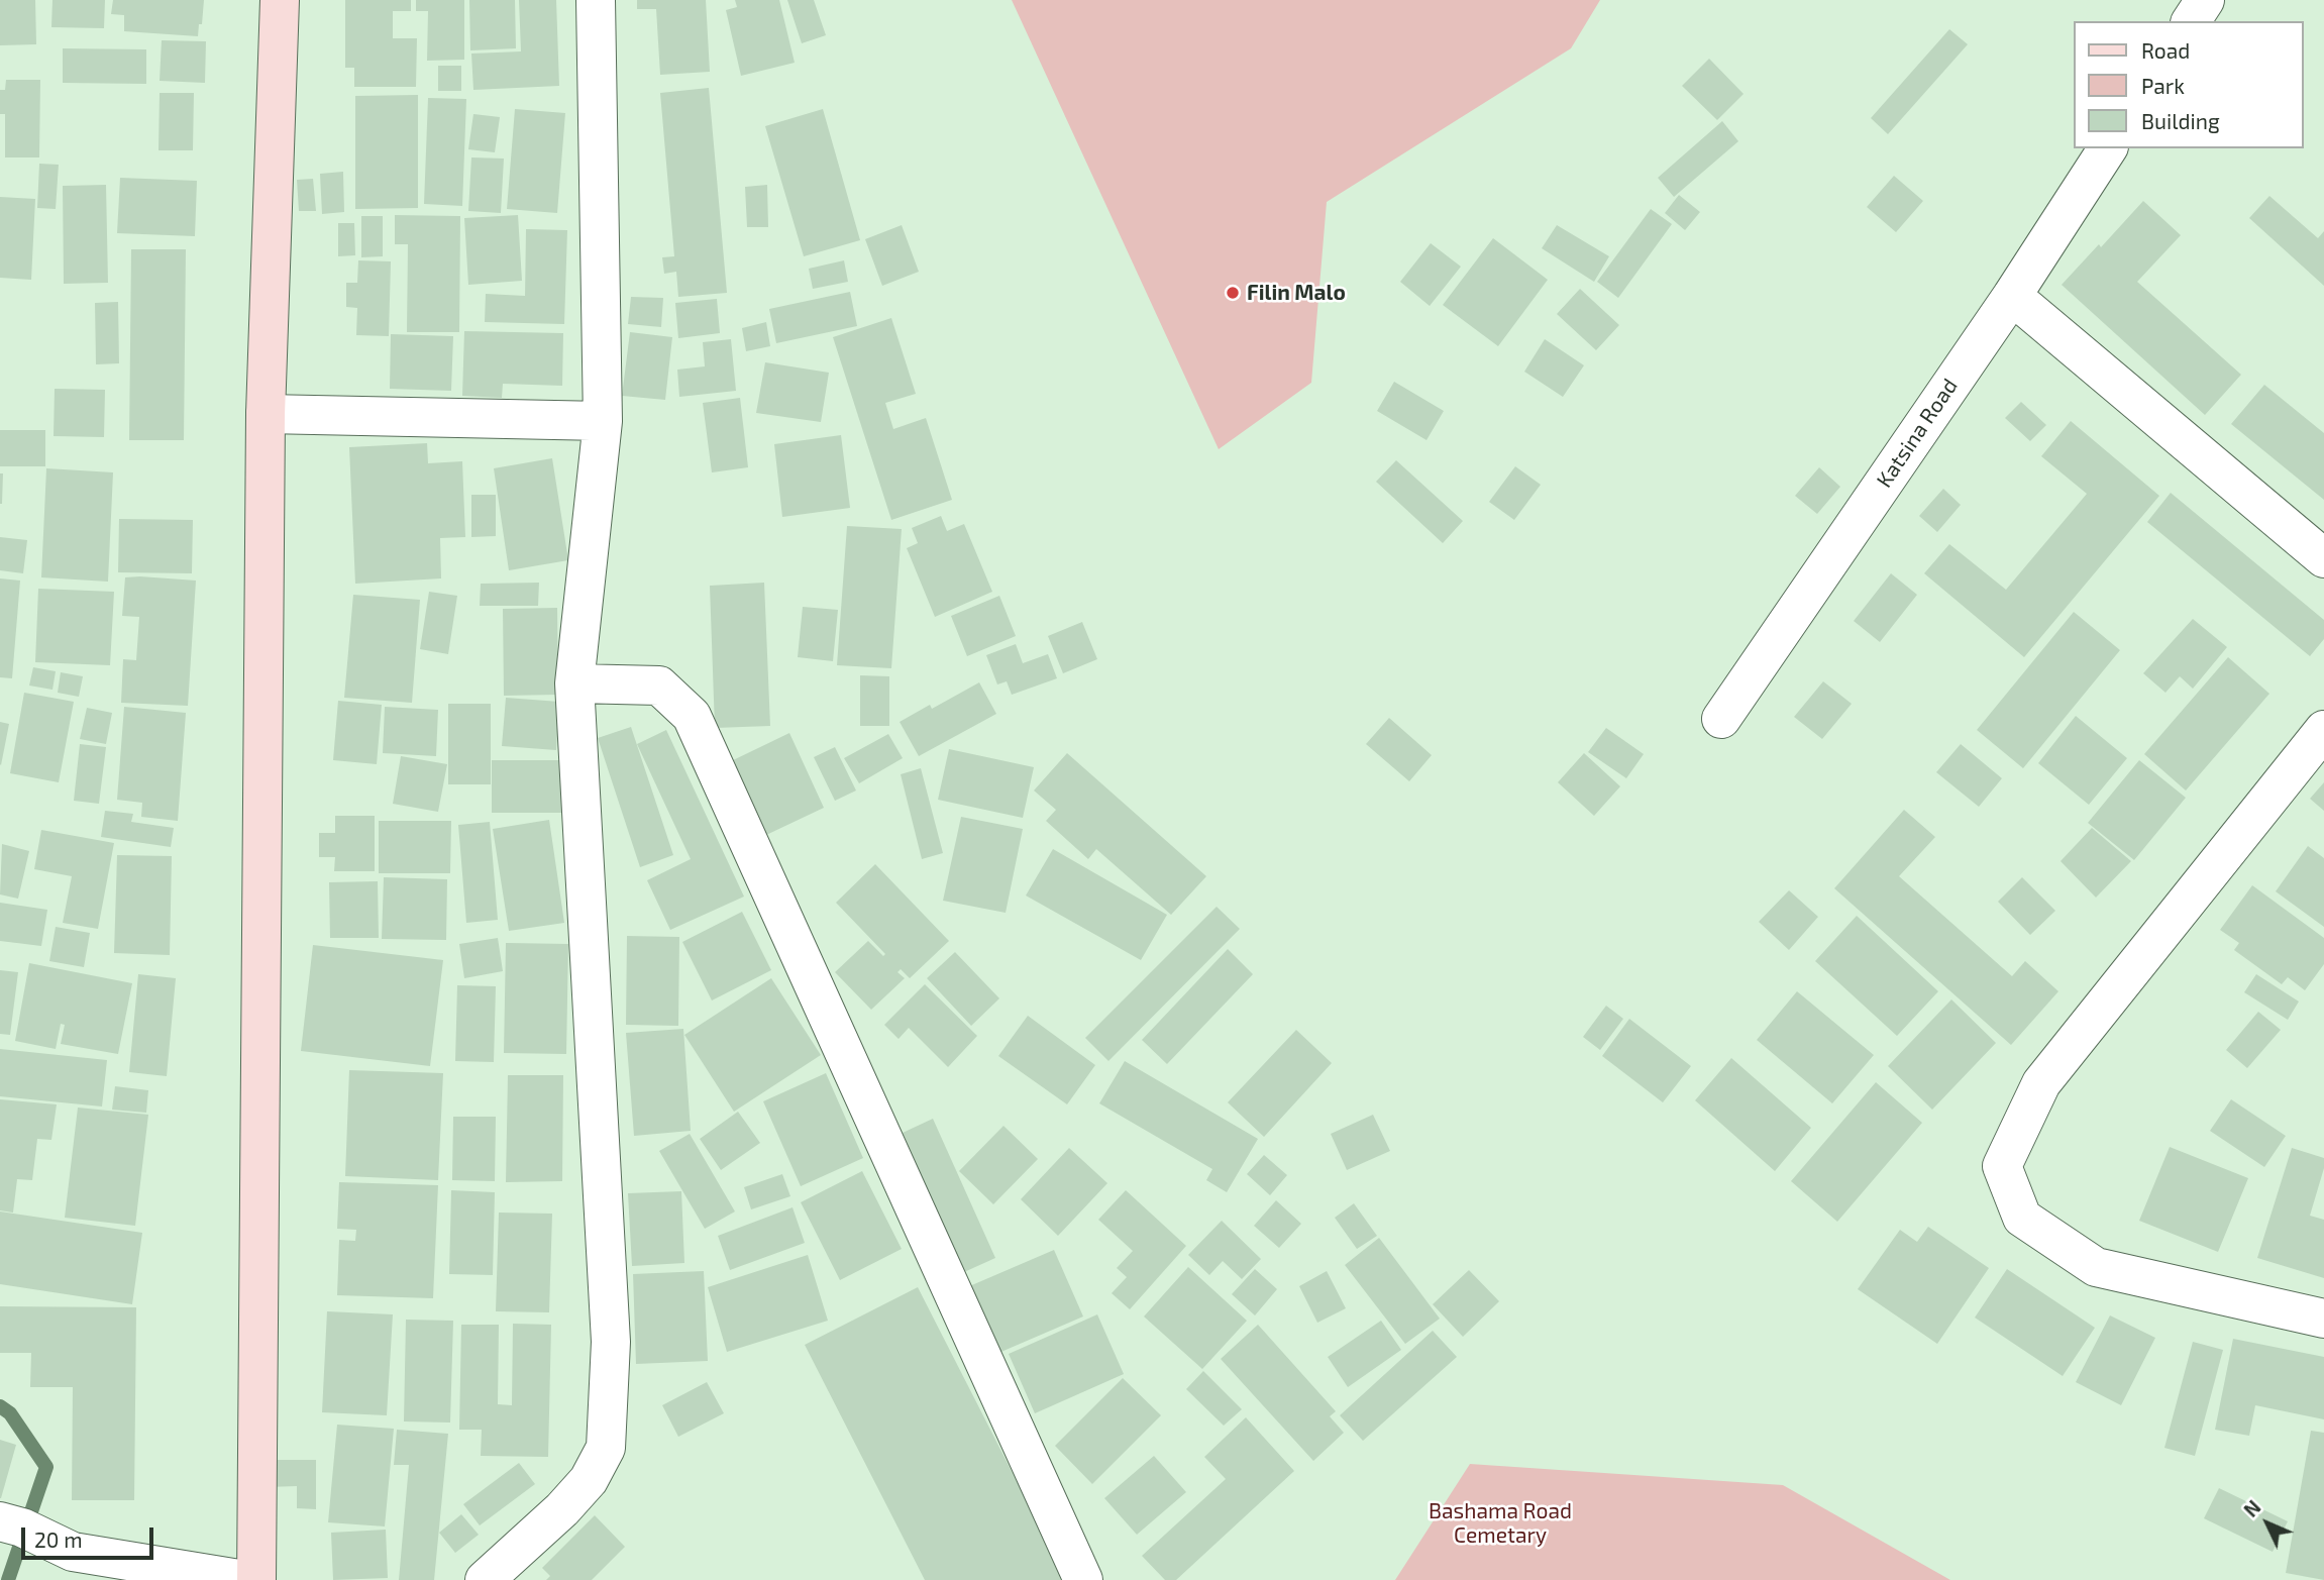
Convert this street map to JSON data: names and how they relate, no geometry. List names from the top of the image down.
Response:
{
  "streets": {
    "street": ["Katsina Road"]
  },
  "parks": ["Bashama Road Cemetary"],
  "places": ["Filin Malo"],
  "legend": ["Road", "Park", "Building"],
  "scale_bar": "20 m",
  "north": "top left"
}
